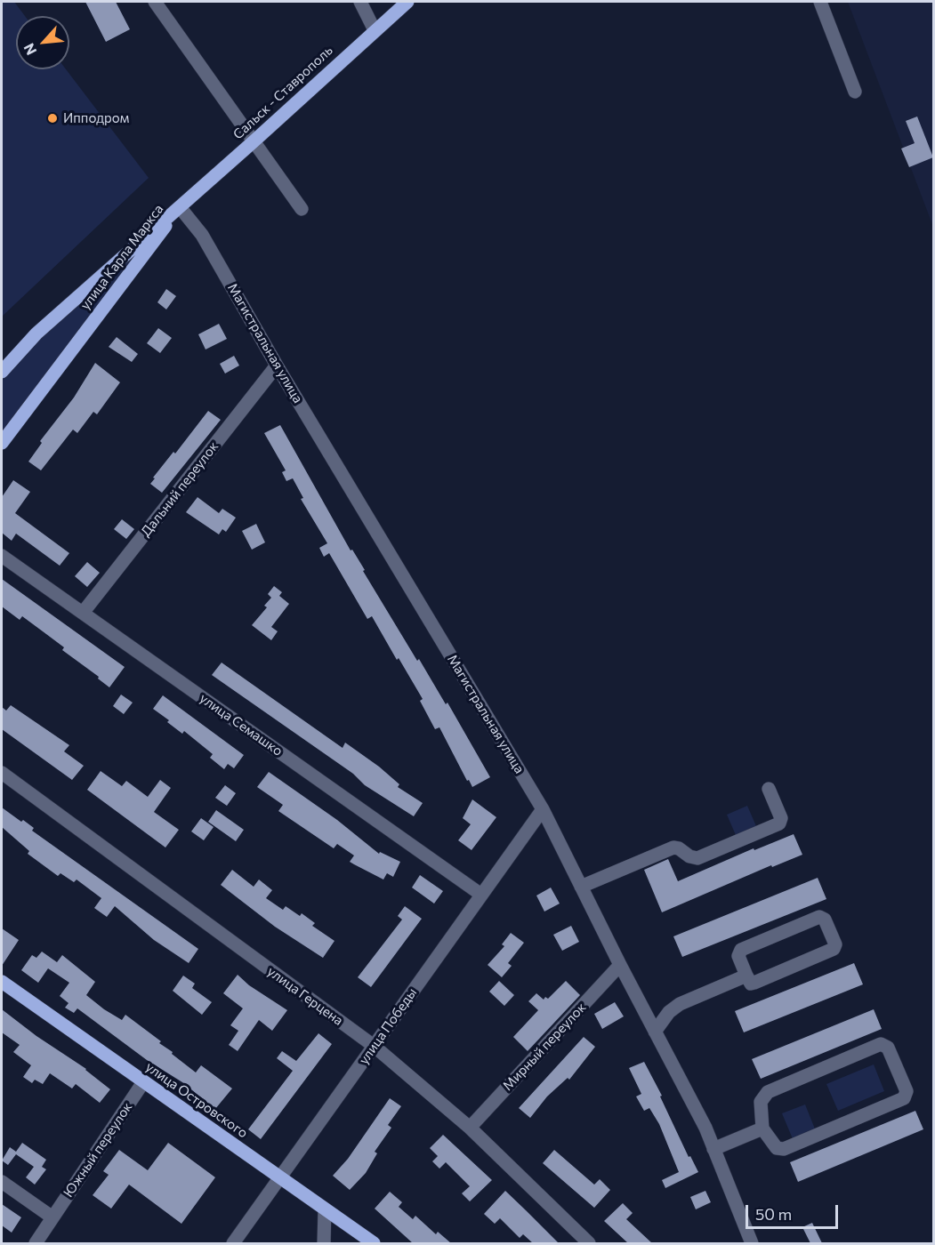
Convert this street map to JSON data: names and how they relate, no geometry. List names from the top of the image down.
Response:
{
  "streets": {
    "main road": ["Сальск - Ставрополь", "улица Карла Маркса", "улица Островского"],
    "street": [
      "Магистральная улица",
      "Дальний переулок",
      "улица Семашко",
      "улица Герцена",
      "улица Победы",
      "Мирный переулок",
      "Южный переулок"
    ]
  },
  "crossings": [
    ["Сальск - Ставрополь", "улица Карла Маркса"],
    ["Сальск - Ставрополь", "Магистральная улица"],
    ["улица Карла Маркса", "Магистральная улица"],
    ["Магистральная улица", "Дальний переулок"],
    ["Магистральная улица", "улица Победы"],
    ["Магистральная улица", "Мирный переулок"],
    ["Дальний переулок", "улица Семашко"],
    ["улица Семашко", "улица Победы"],
    ["улица Герцена", "улица Победы"],
    ["улица Герцена", "Мирный переулок"],
    ["улица Победы", "улица Островского"],
    ["улица Островского", "Южный переулок"]
  ],
  "places": ["Ипподром"],
  "scale_bar": "50 m",
  "north": "bottom left"
}
